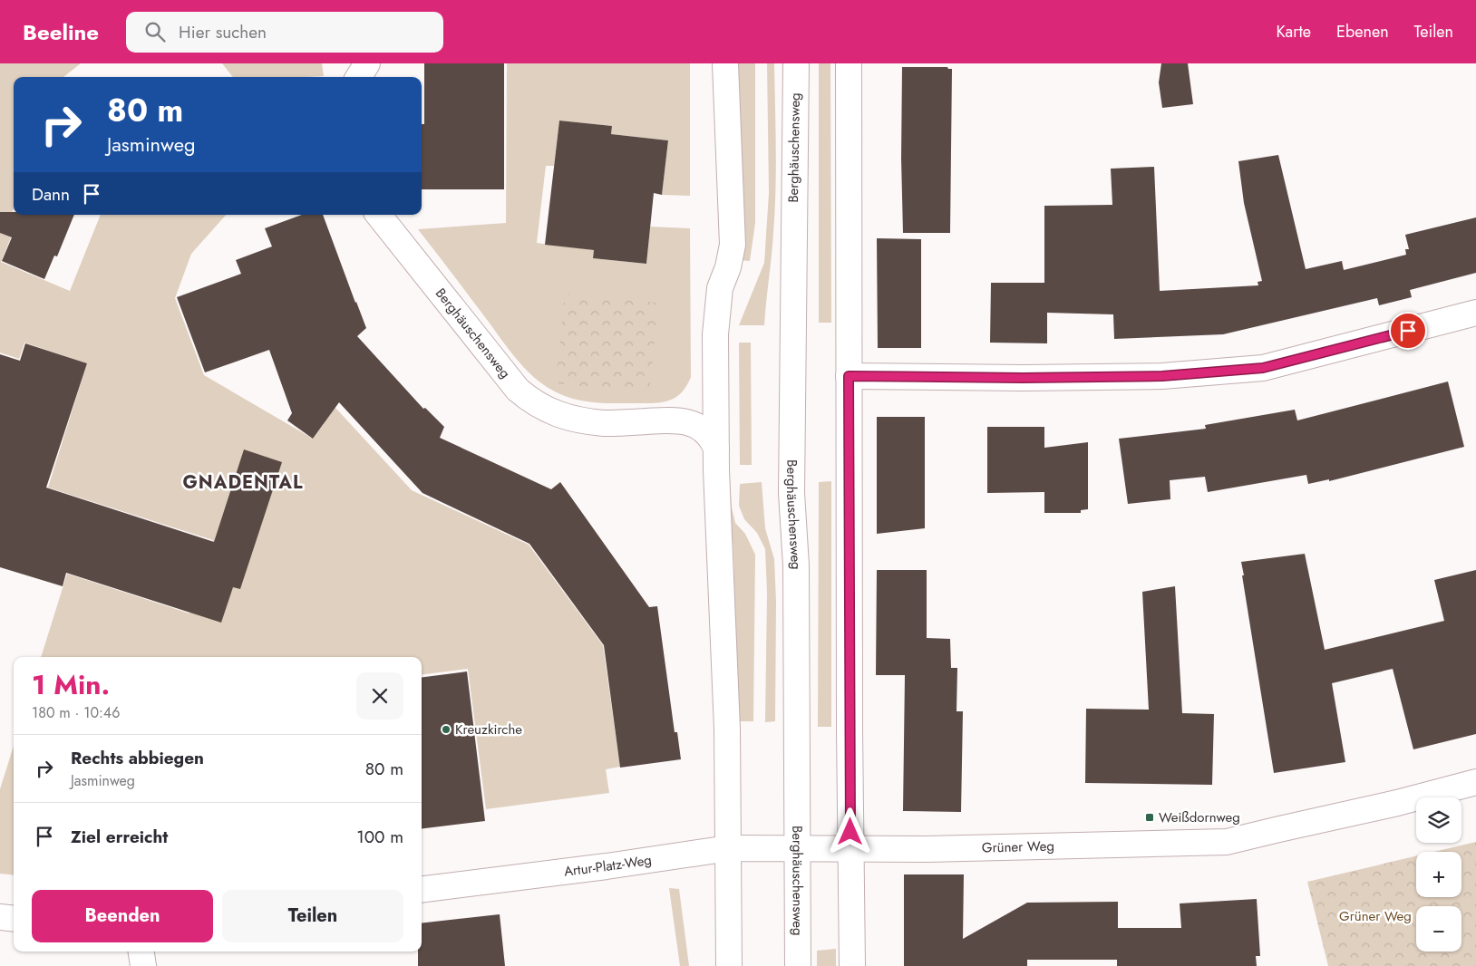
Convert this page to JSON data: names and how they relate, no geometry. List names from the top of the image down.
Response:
{
  "streets": {
    "street": ["Berghäuschensweg", "Grüner Weg", "Artur-Platz-Weg"]
  },
  "crossings": [
    ["Berghäuschensweg", "Grüner Weg"],
    ["Berghäuschensweg", "Artur-Platz-Weg"],
    ["Grüner Weg", "Artur-Platz-Weg"]
  ],
  "districts": ["GNADENTAL"],
  "parks": ["Grüner Weg"],
  "places": {
    "other": ["Kreuzkirche"],
    "transit": ["Weißdornweg"]
  },
  "page": {
    "header": "Beeline",
    "search": "Hier suchen",
    "nav": ["Karte", "Ebenen", "Teilen"],
    "turn": ["80 m", "Jasminweg"],
    "then": "Dann",
    "heading": ["1 Min.", "180 m · 10:46"],
    "list": [
      {
        "name": "Rechts abbiegen",
        "note": "Jasminweg",
        "value": "80 m"
      },
      {
        "name": "Ziel erreicht",
        "value": "100 m"
      }
    ],
    "map_buttons": ["+", "−"],
    "buttons": ["Beenden", "Teilen"]
  }
}
